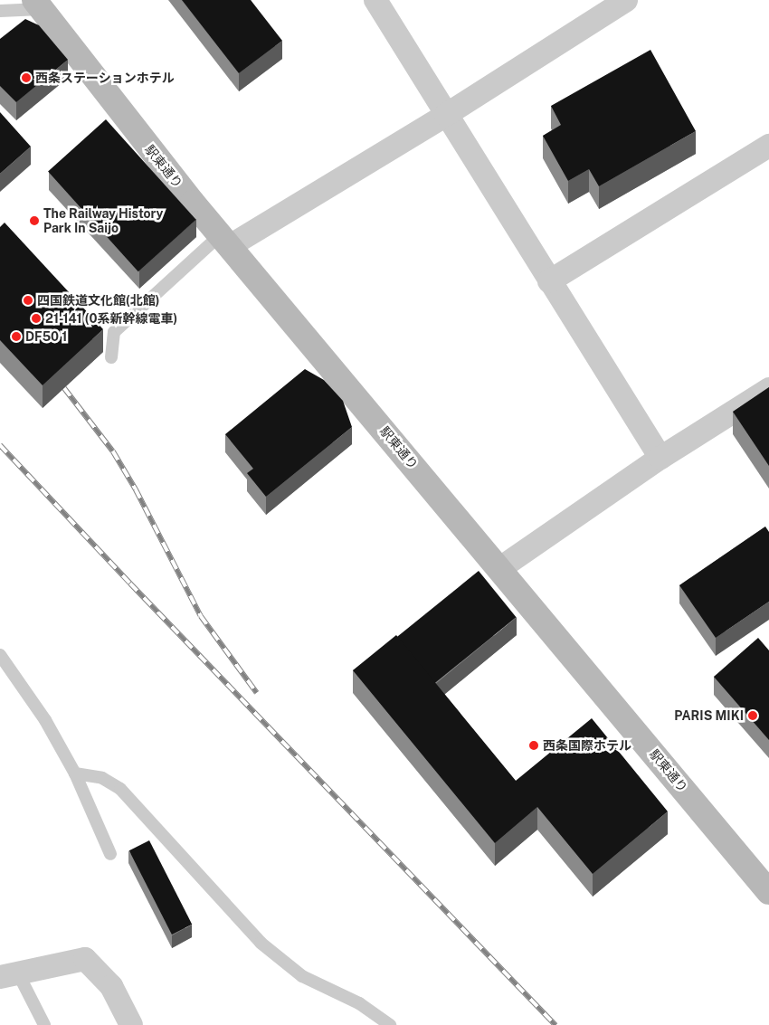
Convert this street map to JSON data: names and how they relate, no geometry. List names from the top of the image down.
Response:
{
  "streets": {
    "street": ["駅東通り"]
  },
  "places": [
    "西条ステーションホテル",
    "The Railway History Park In Saijo",
    "四国鉄道文化館(北館)",
    "21-141 (0系新幹線電車)",
    "DF50 1",
    "PARIS MIKI",
    "西条国際ホテル"
  ]
}
